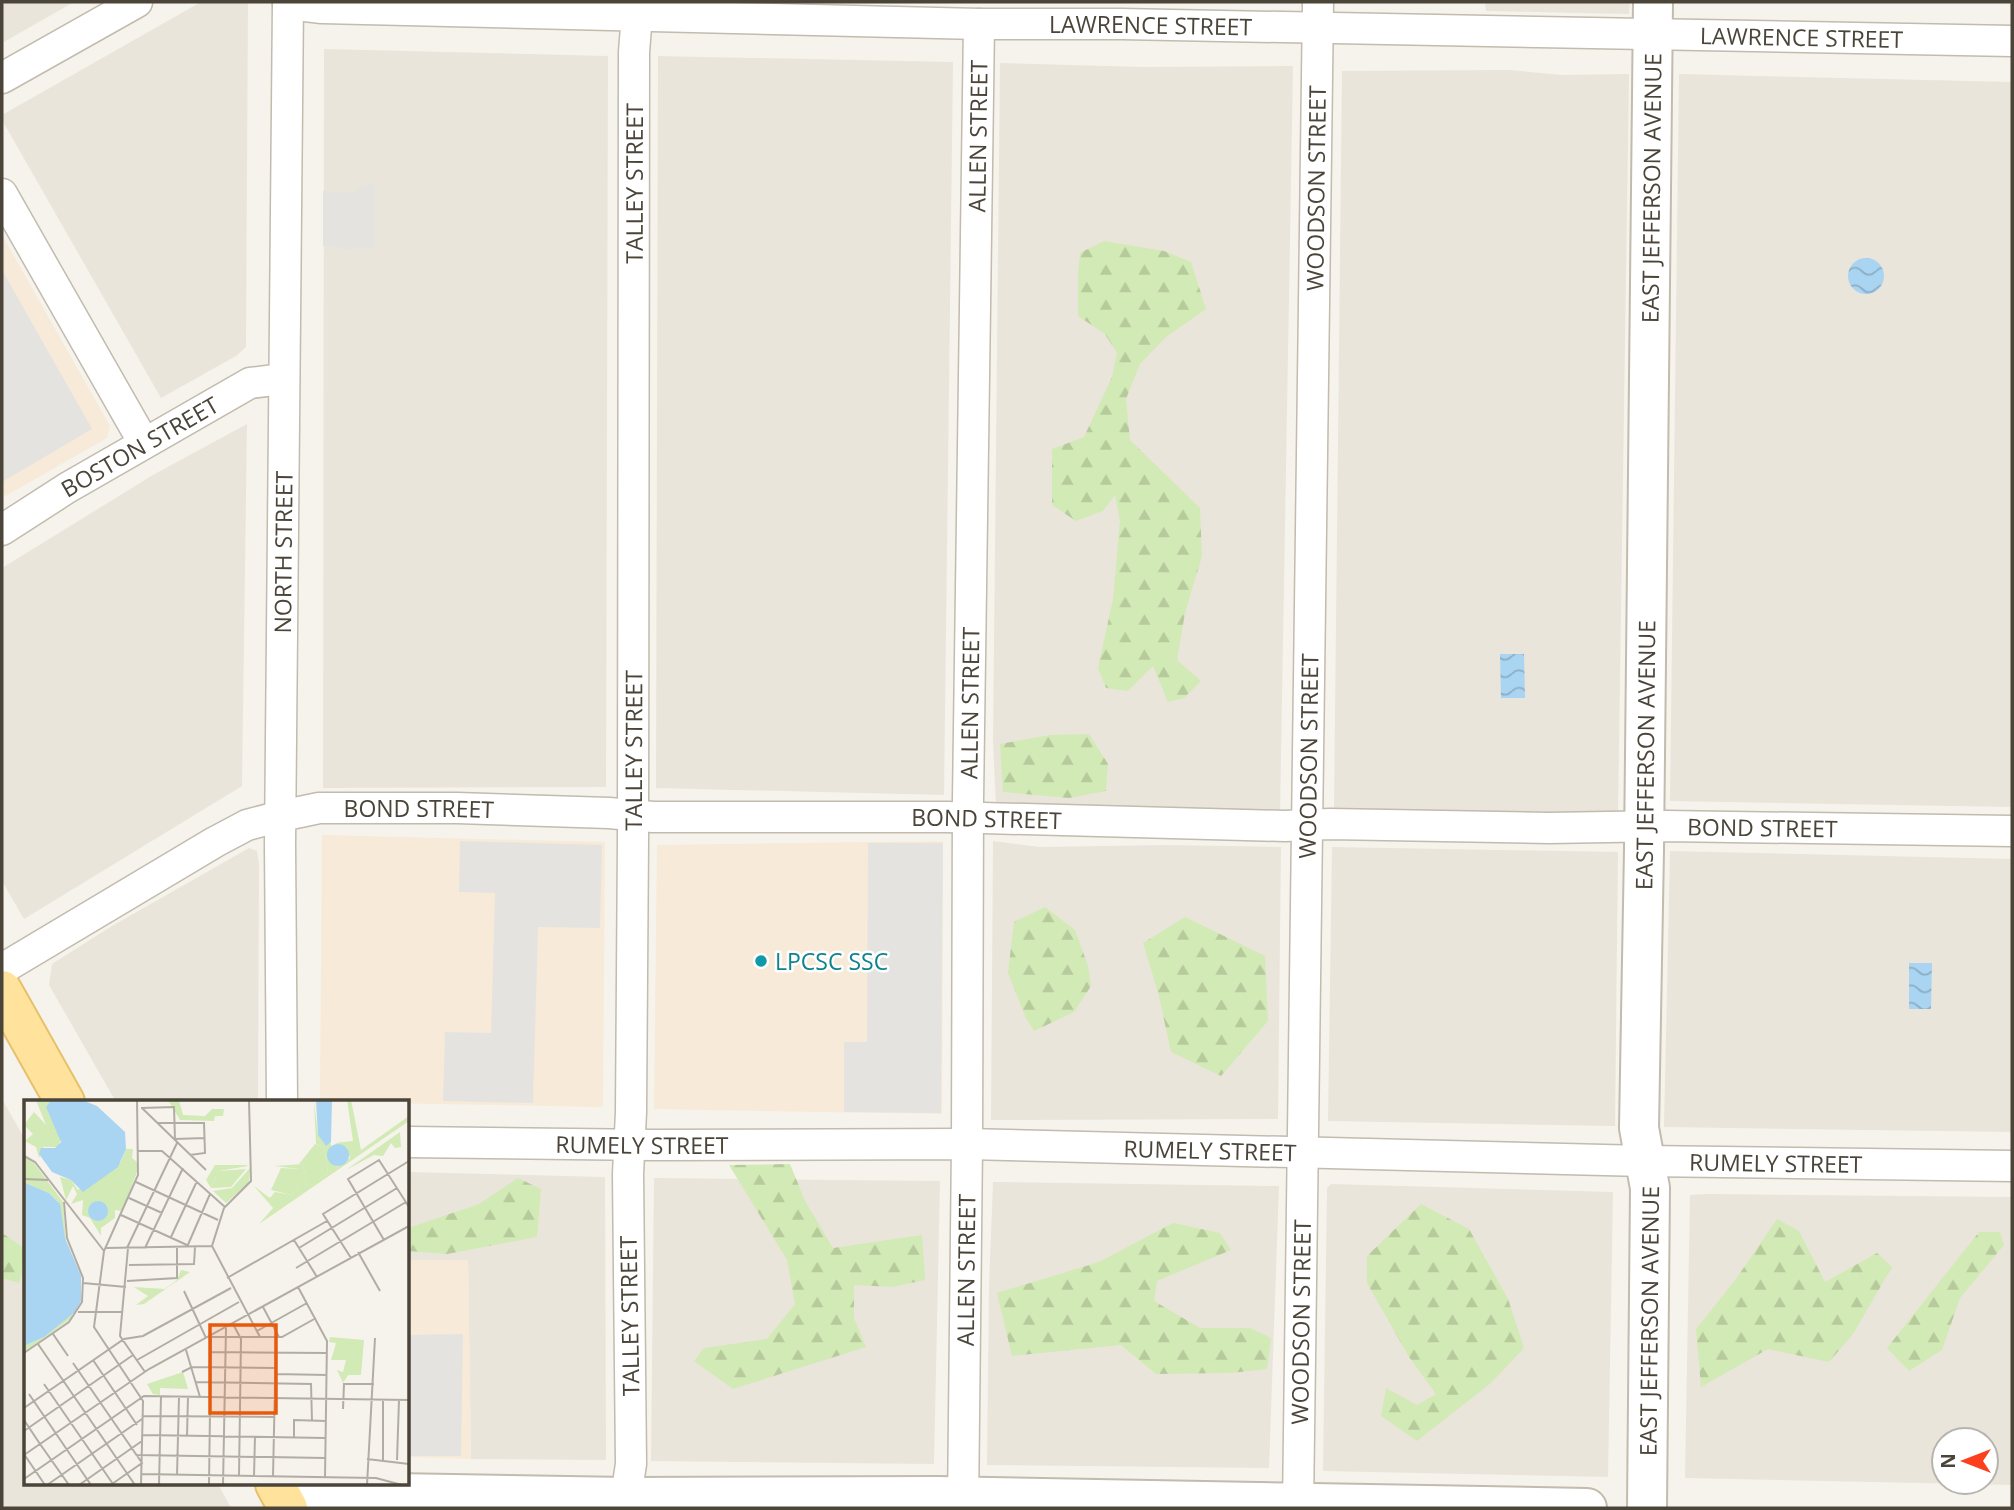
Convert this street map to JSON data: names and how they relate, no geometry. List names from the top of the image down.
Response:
{
  "streets": {
    "street": [
      "LAWRENCE STREET",
      "ALLEN STREET",
      "TALLEY STREET",
      "WOODSON STREET",
      "EAST JEFFERSON AVENUE",
      "BOSTON STREET",
      "NORTH STREET",
      "BOND STREET",
      "RUMELY STREET"
    ]
  },
  "crossings": [
    ["LAWRENCE STREET", "ALLEN STREET"],
    ["LAWRENCE STREET", "TALLEY STREET"],
    ["LAWRENCE STREET", "WOODSON STREET"],
    ["LAWRENCE STREET", "EAST JEFFERSON AVENUE"],
    ["LAWRENCE STREET", "NORTH STREET"],
    ["ALLEN STREET", "BOND STREET"],
    ["ALLEN STREET", "RUMELY STREET"],
    ["TALLEY STREET", "BOND STREET"],
    ["TALLEY STREET", "RUMELY STREET"],
    ["WOODSON STREET", "BOND STREET"],
    ["WOODSON STREET", "RUMELY STREET"],
    ["EAST JEFFERSON AVENUE", "BOND STREET"],
    ["EAST JEFFERSON AVENUE", "RUMELY STREET"],
    ["BOSTON STREET", "NORTH STREET"],
    ["NORTH STREET", "BOND STREET"]
  ],
  "places": ["LPCSC SSC"],
  "north": "left"
}
